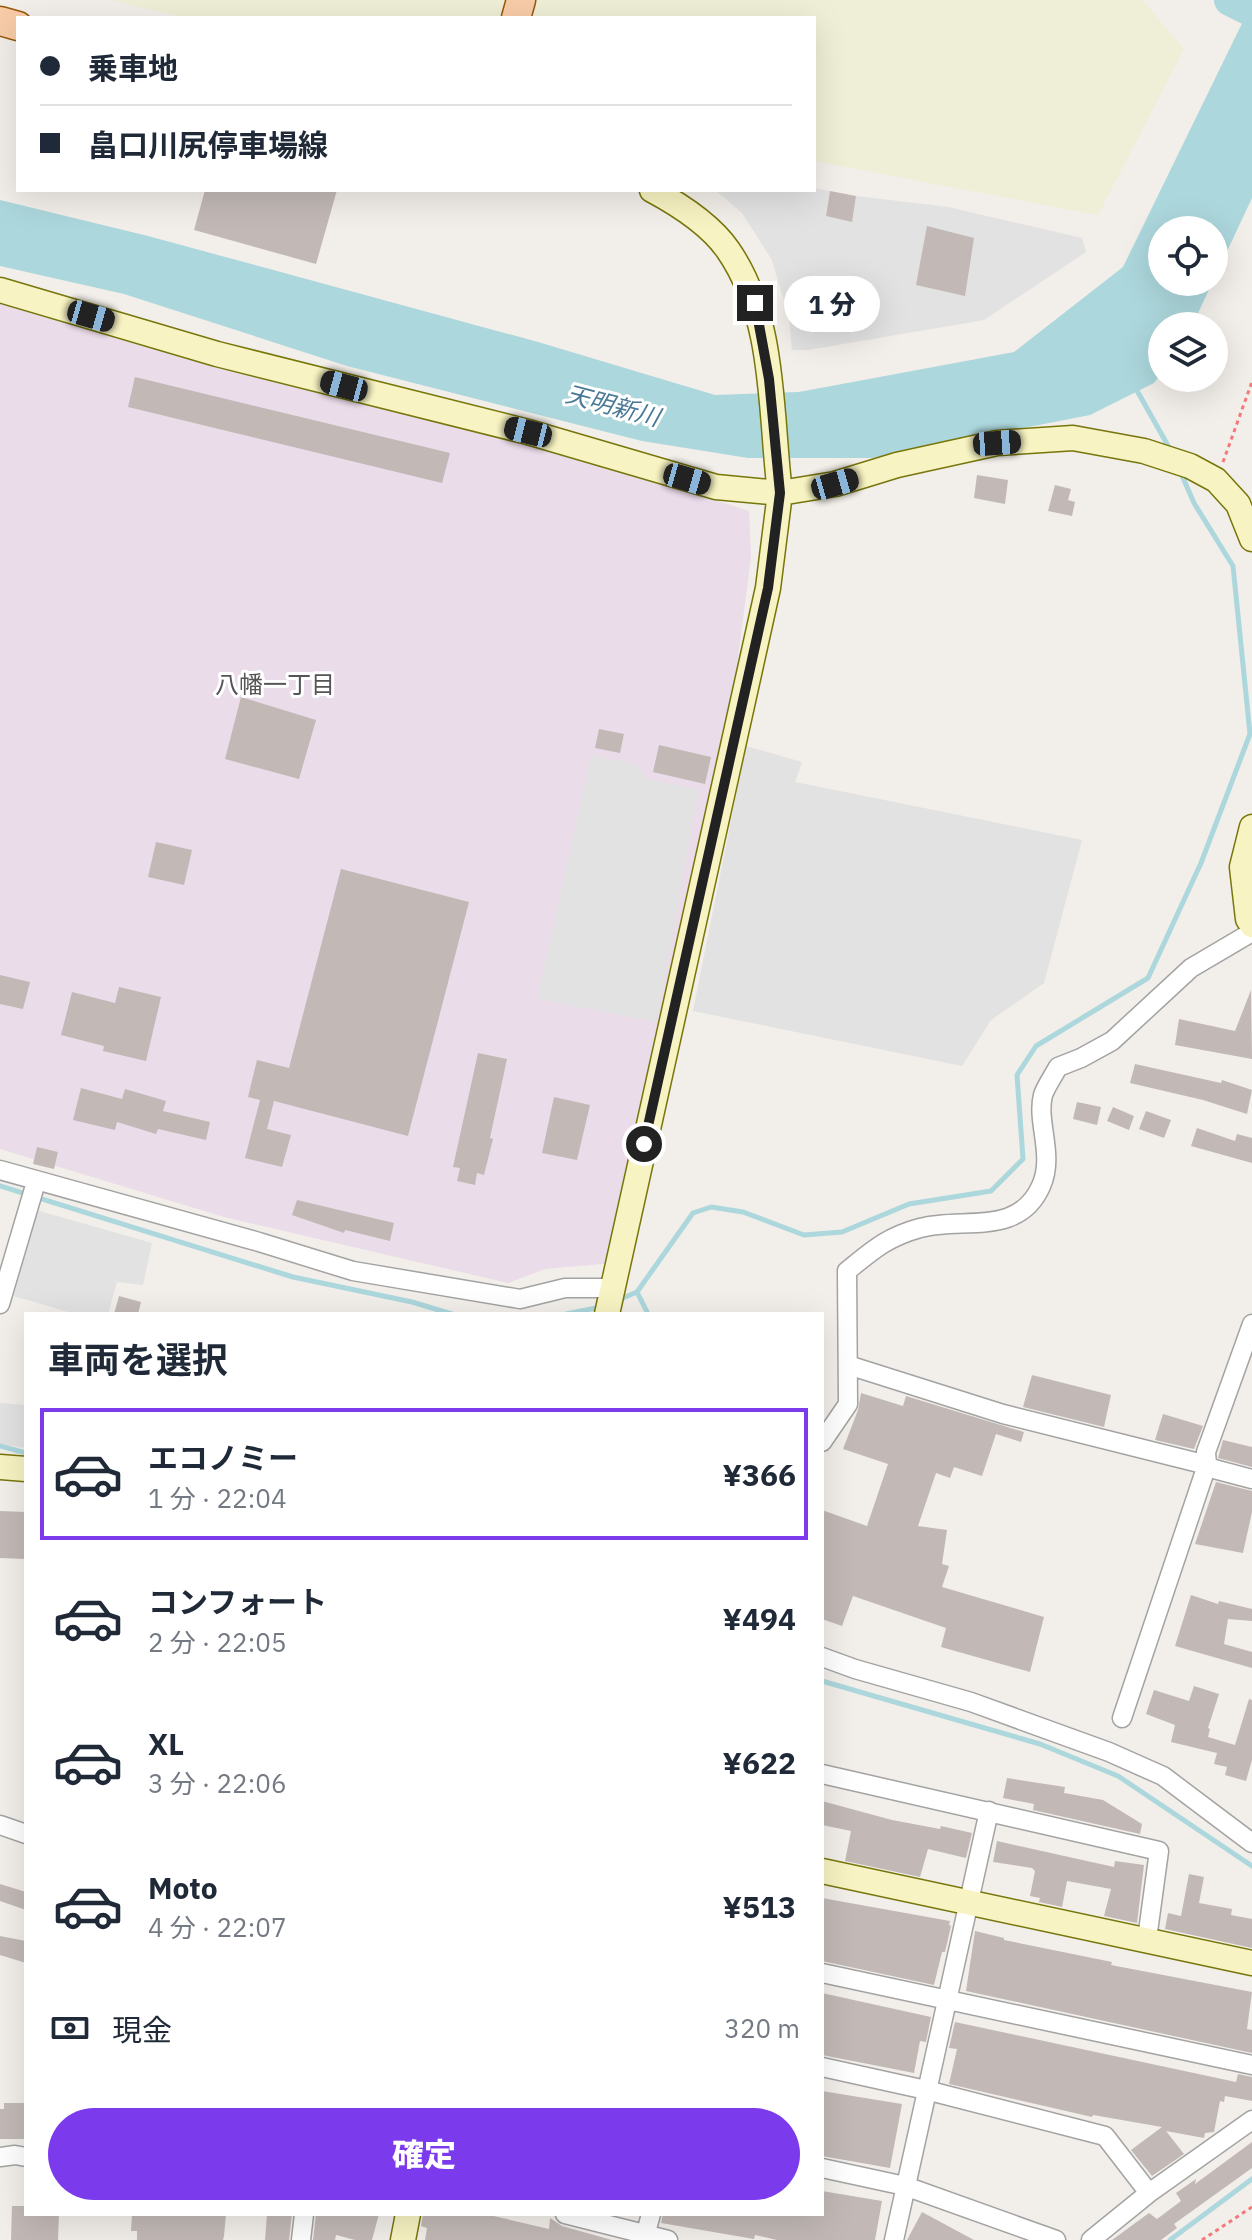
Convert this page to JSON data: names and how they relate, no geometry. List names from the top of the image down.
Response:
{
  "districts": ["八幡一丁目"],
  "water": ["天明新川"],
  "page": {
    "banner": ["乗車地", "畠口川尻停車場線"],
    "bubble": "1 分",
    "heading": "車両を選択",
    "list": [
      {
        "name": "エコノミー",
        "note": "1 分 · 22:04",
        "value": "¥366"
      },
      {
        "name": "コンフォート",
        "note": "2 分 · 22:05",
        "value": "¥494"
      },
      {
        "name": "XL",
        "note": "3 分 · 22:06",
        "value": "¥622"
      },
      {
        "name": "Moto",
        "note": "4 分 · 22:07",
        "value": "¥513"
      }
    ],
    "pay": ["現金", "320 m"],
    "buttons": "確定"
  }
}
